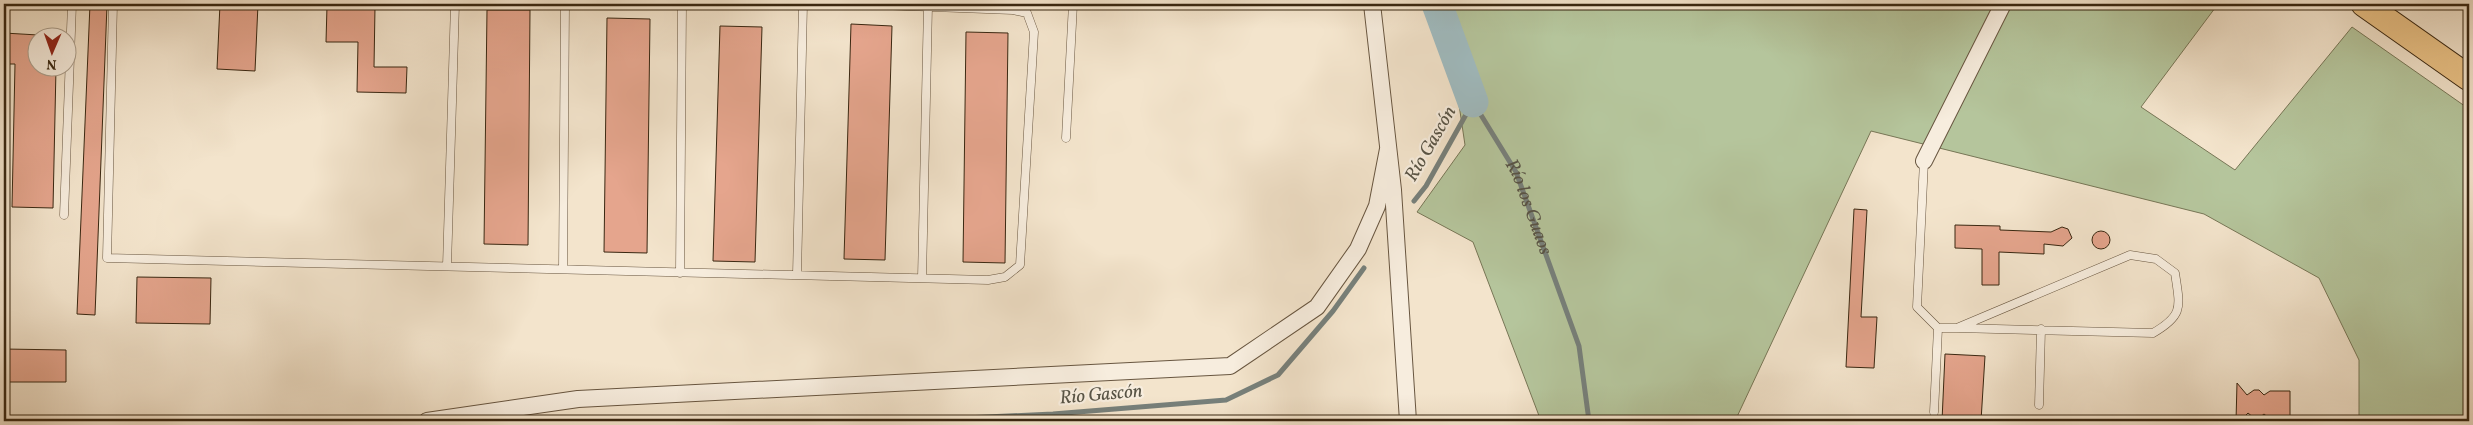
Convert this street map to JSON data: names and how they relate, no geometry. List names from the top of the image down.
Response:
{
  "water": ["Río Gascón", "Río los Guaos"],
  "north": "bottom"
}
